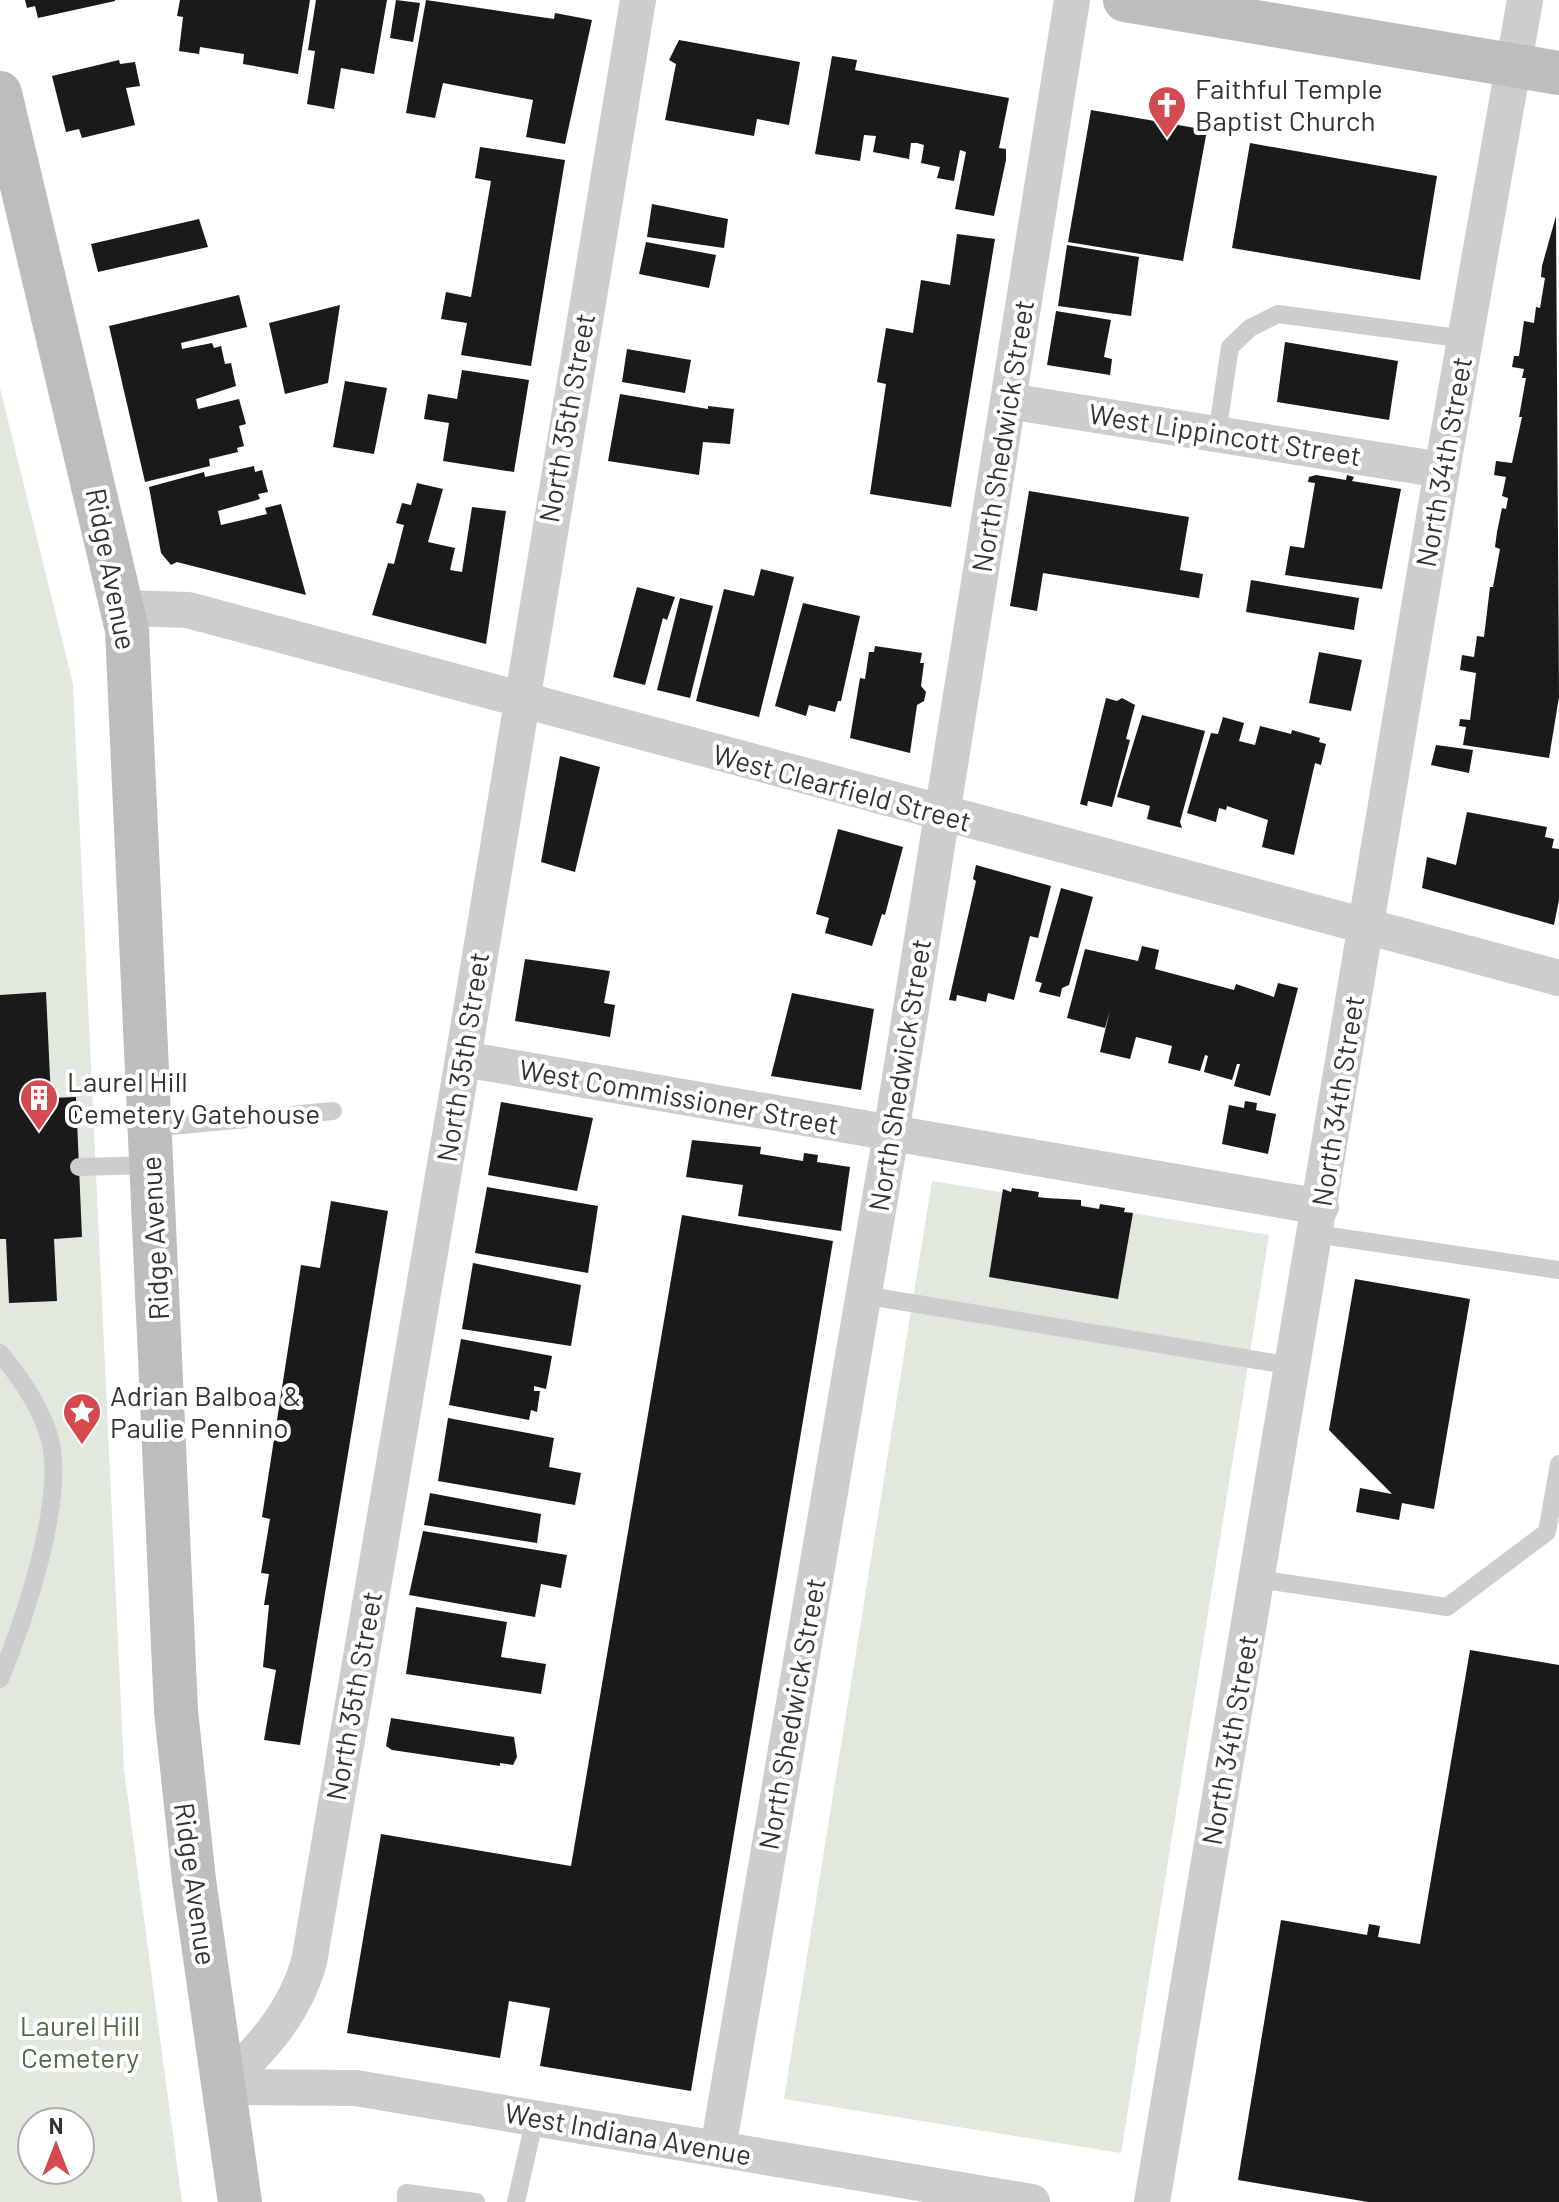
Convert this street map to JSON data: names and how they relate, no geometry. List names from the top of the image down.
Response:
{
  "streets": {
    "main road": ["Ridge Avenue"],
    "street": [
      "North 35th Street",
      "West Lippincott Street",
      "North Shedwick Street",
      "North 34th Street",
      "West Clearfield Street",
      "West Commissioner Street",
      "West Indiana Avenue"
    ]
  },
  "crossings": [
    ["North 35th Street", "Ridge Avenue"],
    ["North 35th Street", "West Clearfield Street"],
    ["North 35th Street", "West Commissioner Street"],
    ["North 35th Street", "West Indiana Avenue"],
    ["West Lippincott Street", "North Shedwick Street"],
    ["West Lippincott Street", "North 34th Street"],
    ["North Shedwick Street", "West Clearfield Street"],
    ["North Shedwick Street", "West Commissioner Street"],
    ["North Shedwick Street", "West Indiana Avenue"],
    ["North 34th Street", "West Clearfield Street"],
    ["North 34th Street", "West Commissioner Street"],
    ["Ridge Avenue", "West Clearfield Street"],
    ["Ridge Avenue", "West Indiana Avenue"]
  ],
  "parks": ["Laurel Hill Cemetery"],
  "places": {
    "church": ["Faithful Temple Baptist Church"],
    "building": ["Laurel Hill Cemetery Gatehouse"],
    "place": ["Adrian Balboa & Paulie Pennino"]
  },
  "north": "top"
}
